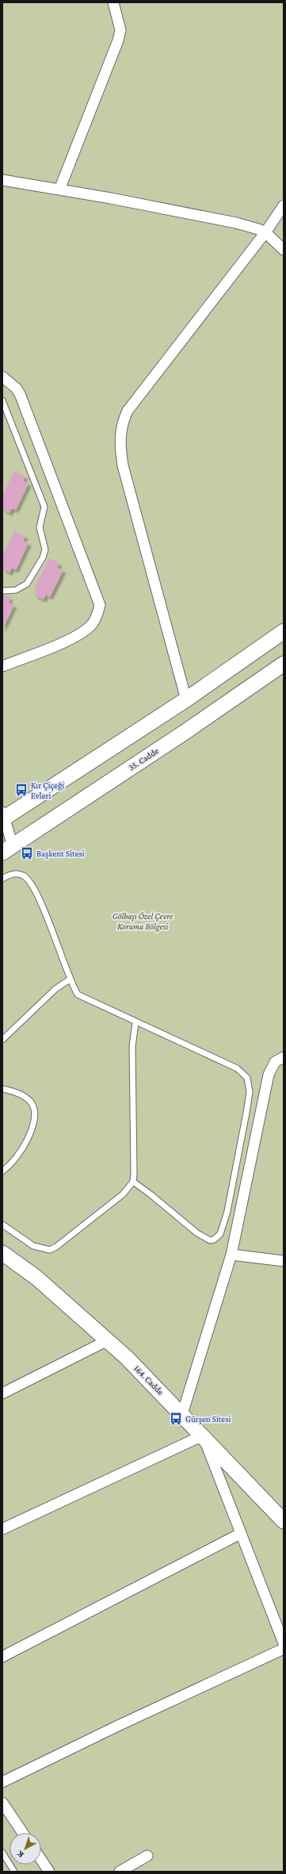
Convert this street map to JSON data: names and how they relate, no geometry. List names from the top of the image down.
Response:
{
  "streets": {
    "street": ["35. Cadde", "164. Cadde"]
  },
  "parks": ["Gölbaşı Özel Çevre Koruma Bölgesi"],
  "places": {
    "bus stop": ["Kır Çiçeği Evleri", "Başkent Sitesi", "Gürşen Sitesi"]
  },
  "north": "bottom left"
}
